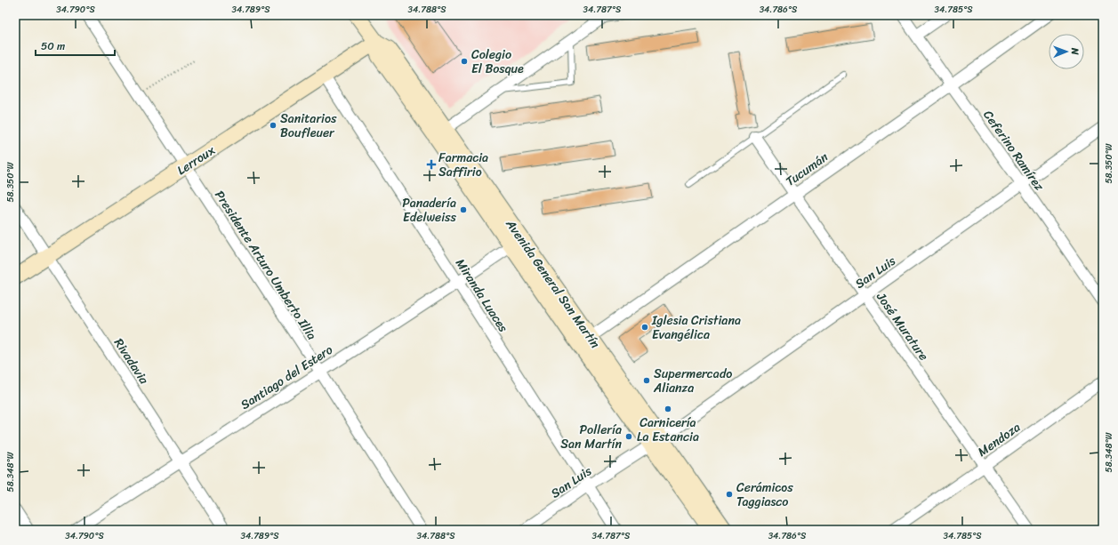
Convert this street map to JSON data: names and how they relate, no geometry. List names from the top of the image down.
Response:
{
  "streets": {
    "main road": ["Lerroux", "Avenida General San Martín"],
    "street": [
      "Ceferino Ramírez",
      "Tucumán",
      "Presidente Arturo Umberto Illia",
      "San Luis",
      "Miranda Luaces",
      "José Murature",
      "Rivadavia",
      "Santiago del Estero",
      "Mendoza"
    ]
  },
  "crossings": [
    ["Ceferino Ramírez", "Tucumán"],
    ["Ceferino Ramírez", "San Luis"],
    ["Lerroux", "Presidente Arturo Umberto Illia"],
    ["Lerroux", "Avenida General San Martín"],
    ["Lerroux", "Miranda Luaces"],
    ["Lerroux", "Rivadavia"],
    ["Tucumán", "Avenida General San Martín"],
    ["Tucumán", "José Murature"],
    ["Presidente Arturo Umberto Illia", "Santiago del Estero"],
    ["San Luis", "Avenida General San Martín"],
    ["San Luis", "Miranda Luaces"],
    ["San Luis", "José Murature"],
    ["Avenida General San Martín", "Santiago del Estero"],
    ["Miranda Luaces", "Santiago del Estero"],
    ["José Murature", "Mendoza"],
    ["Rivadavia", "Santiago del Estero"]
  ],
  "places": {
    "other": [
      "Colegio El Bosque",
      "Sanitarios Boufleuer",
      "Panadería Edelweiss",
      "Iglesia Cristiana Evangélica",
      "Supermercado Alianza",
      "Carnicería La Estancia",
      "Pollería San Martín",
      "Cerámicos Taggiasco"
    ],
    "health": ["Farmacia Saffirio"]
  },
  "scale_bar": "50 m",
  "north": "right",
  "coordinates": [
    "34.790°S",
    "34.789°S",
    "34.788°S",
    "34.787°S",
    "34.786°S",
    "34.785°S",
    "58.350°W",
    "58.348°W"
  ]
}
